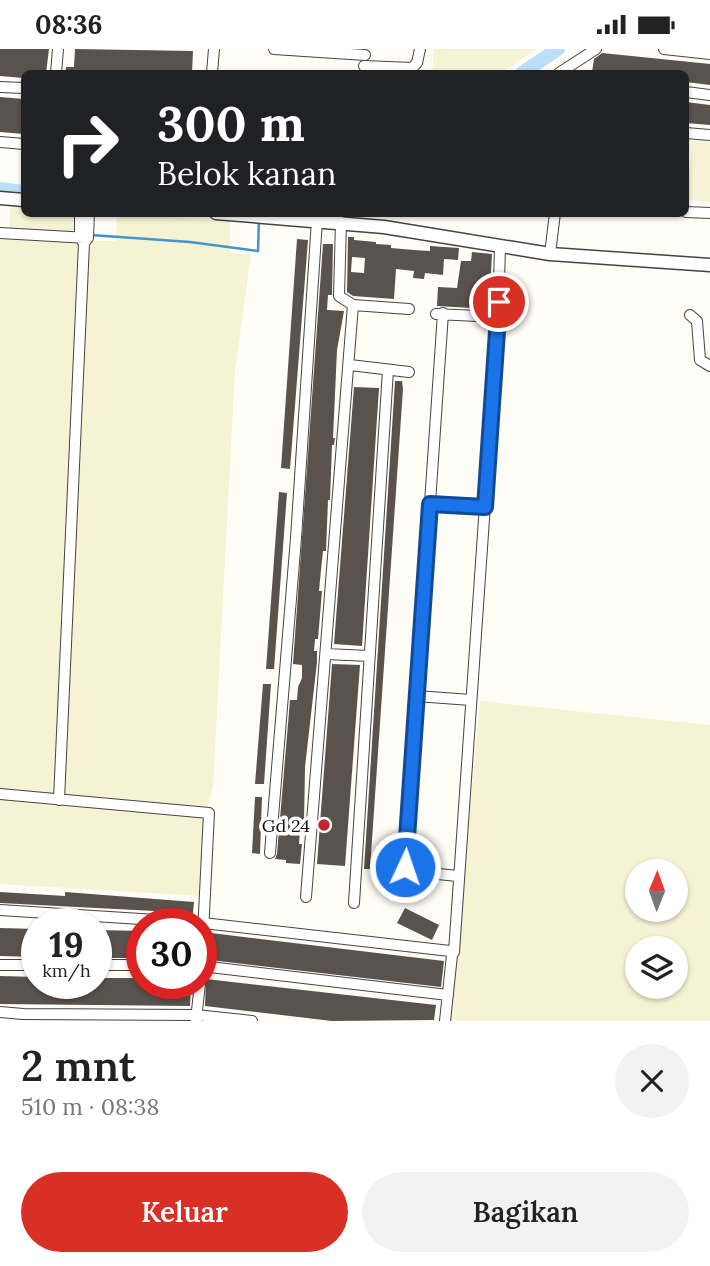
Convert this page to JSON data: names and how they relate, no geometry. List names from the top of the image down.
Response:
{
  "places": ["Gd 24"],
  "north": "top",
  "page": {
    "status": "08:36",
    "turn": ["300 m", "Belok kanan"],
    "speed": "19 km/h",
    "limit": "30",
    "heading": ["2 mnt", "510 m · 08:38"],
    "buttons": ["Keluar", "Bagikan"]
  }
}
